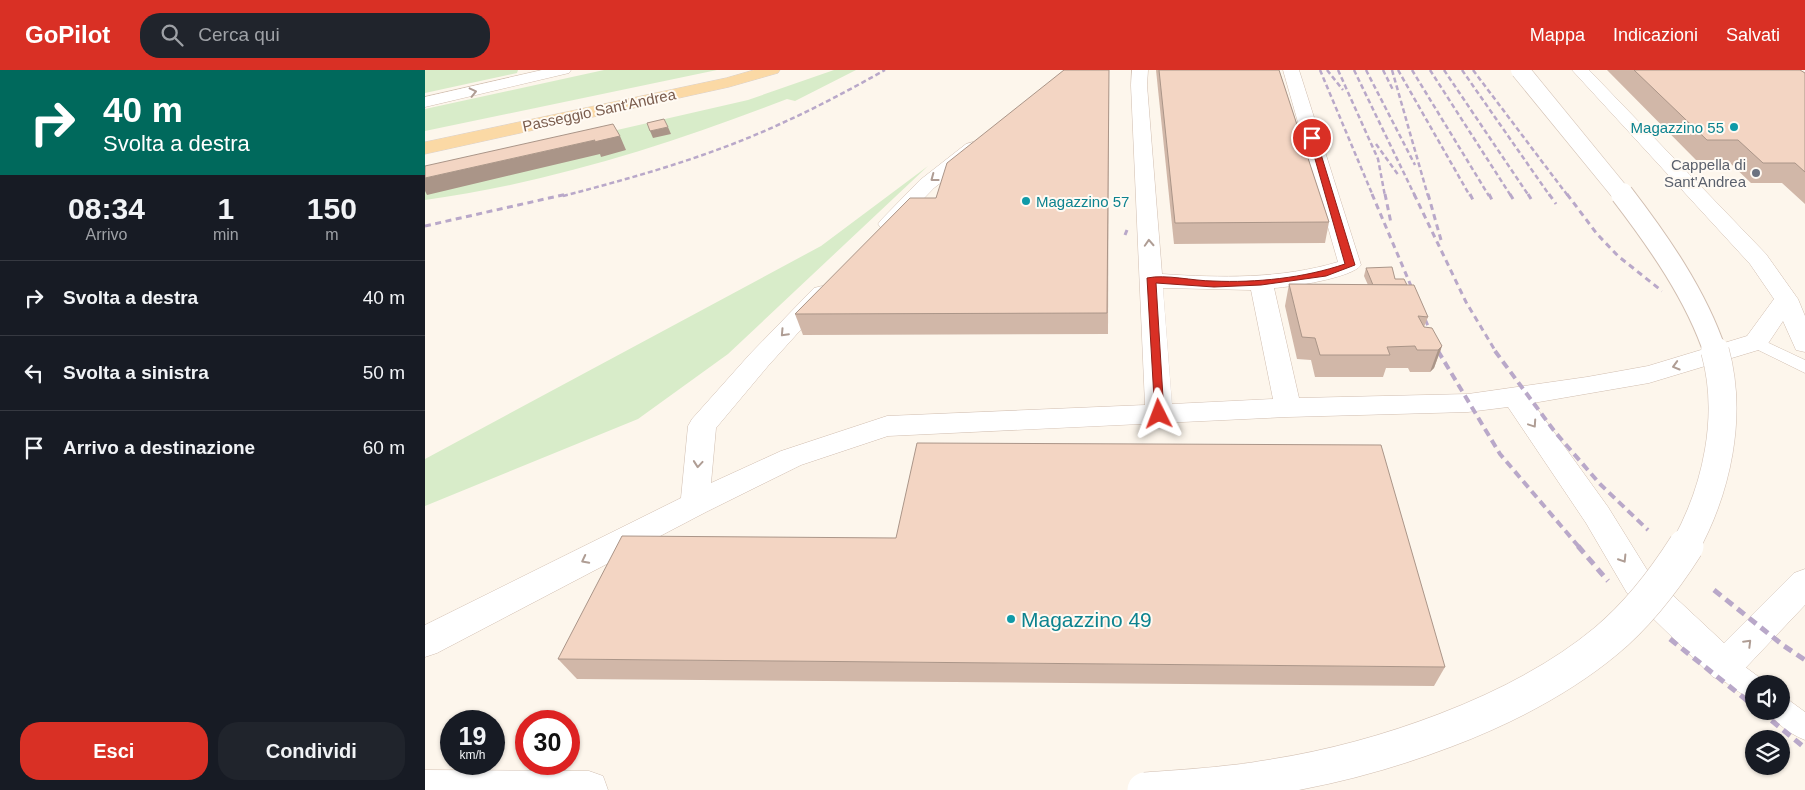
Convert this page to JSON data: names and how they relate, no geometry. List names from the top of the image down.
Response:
{
  "streets": {
    "main road": ["Passeggio Sant'Andrea"]
  },
  "places": [
    "Magazzino 55",
    "Cappella di Sant'Andrea",
    "Magazzino 57",
    "Magazzino 49"
  ],
  "page": {
    "header": "GoPilot",
    "search": "Cerca qui",
    "nav": ["Mappa", "Indicazioni", "Salvati"],
    "turn": ["40 m", "Svolta a destra"],
    "eta": [
      "08:34",
      "Arrivo",
      "1",
      "min",
      "150",
      "m"
    ],
    "list": [
      {
        "name": "Svolta a destra",
        "value": "40 m"
      },
      {
        "name": "Svolta a sinistra",
        "value": "50 m"
      },
      {
        "name": "Arrivo a destinazione",
        "value": "60 m"
      }
    ],
    "speed": "19 km/h",
    "limit": "30",
    "buttons": ["Esci", "Condividi"]
  }
}
